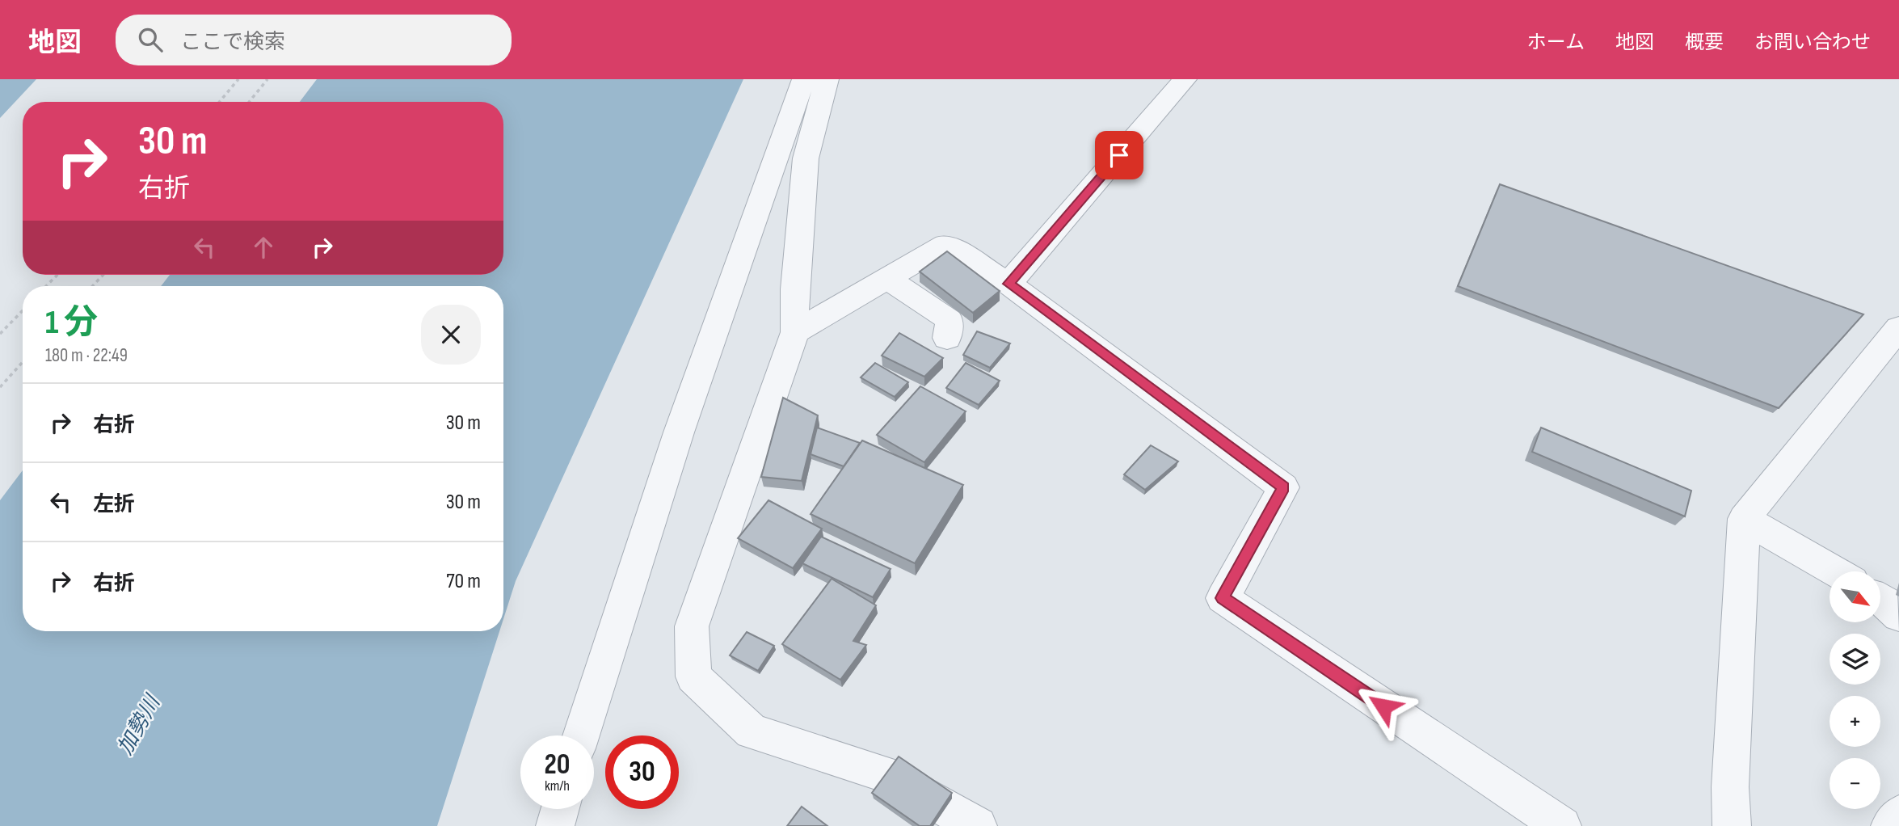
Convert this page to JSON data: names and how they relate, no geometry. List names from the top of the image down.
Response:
{
  "water": ["加勢川"],
  "north": "bottom right",
  "page": {
    "header": "地図",
    "search": "ここで検索",
    "nav": [
      "ホーム",
      "地図",
      "概要",
      "お問い合わせ"
    ],
    "turn": ["30 m", "右折"],
    "heading": ["1 分", "180 m · 22:49"],
    "list": [
      {
        "name": "右折",
        "value": "30 m"
      },
      {
        "name": "左折",
        "value": "30 m"
      },
      {
        "name": "右折",
        "value": "70 m"
      }
    ],
    "map_buttons": ["+", "−"],
    "speed": "20 km/h",
    "limit": "30"
  }
}
